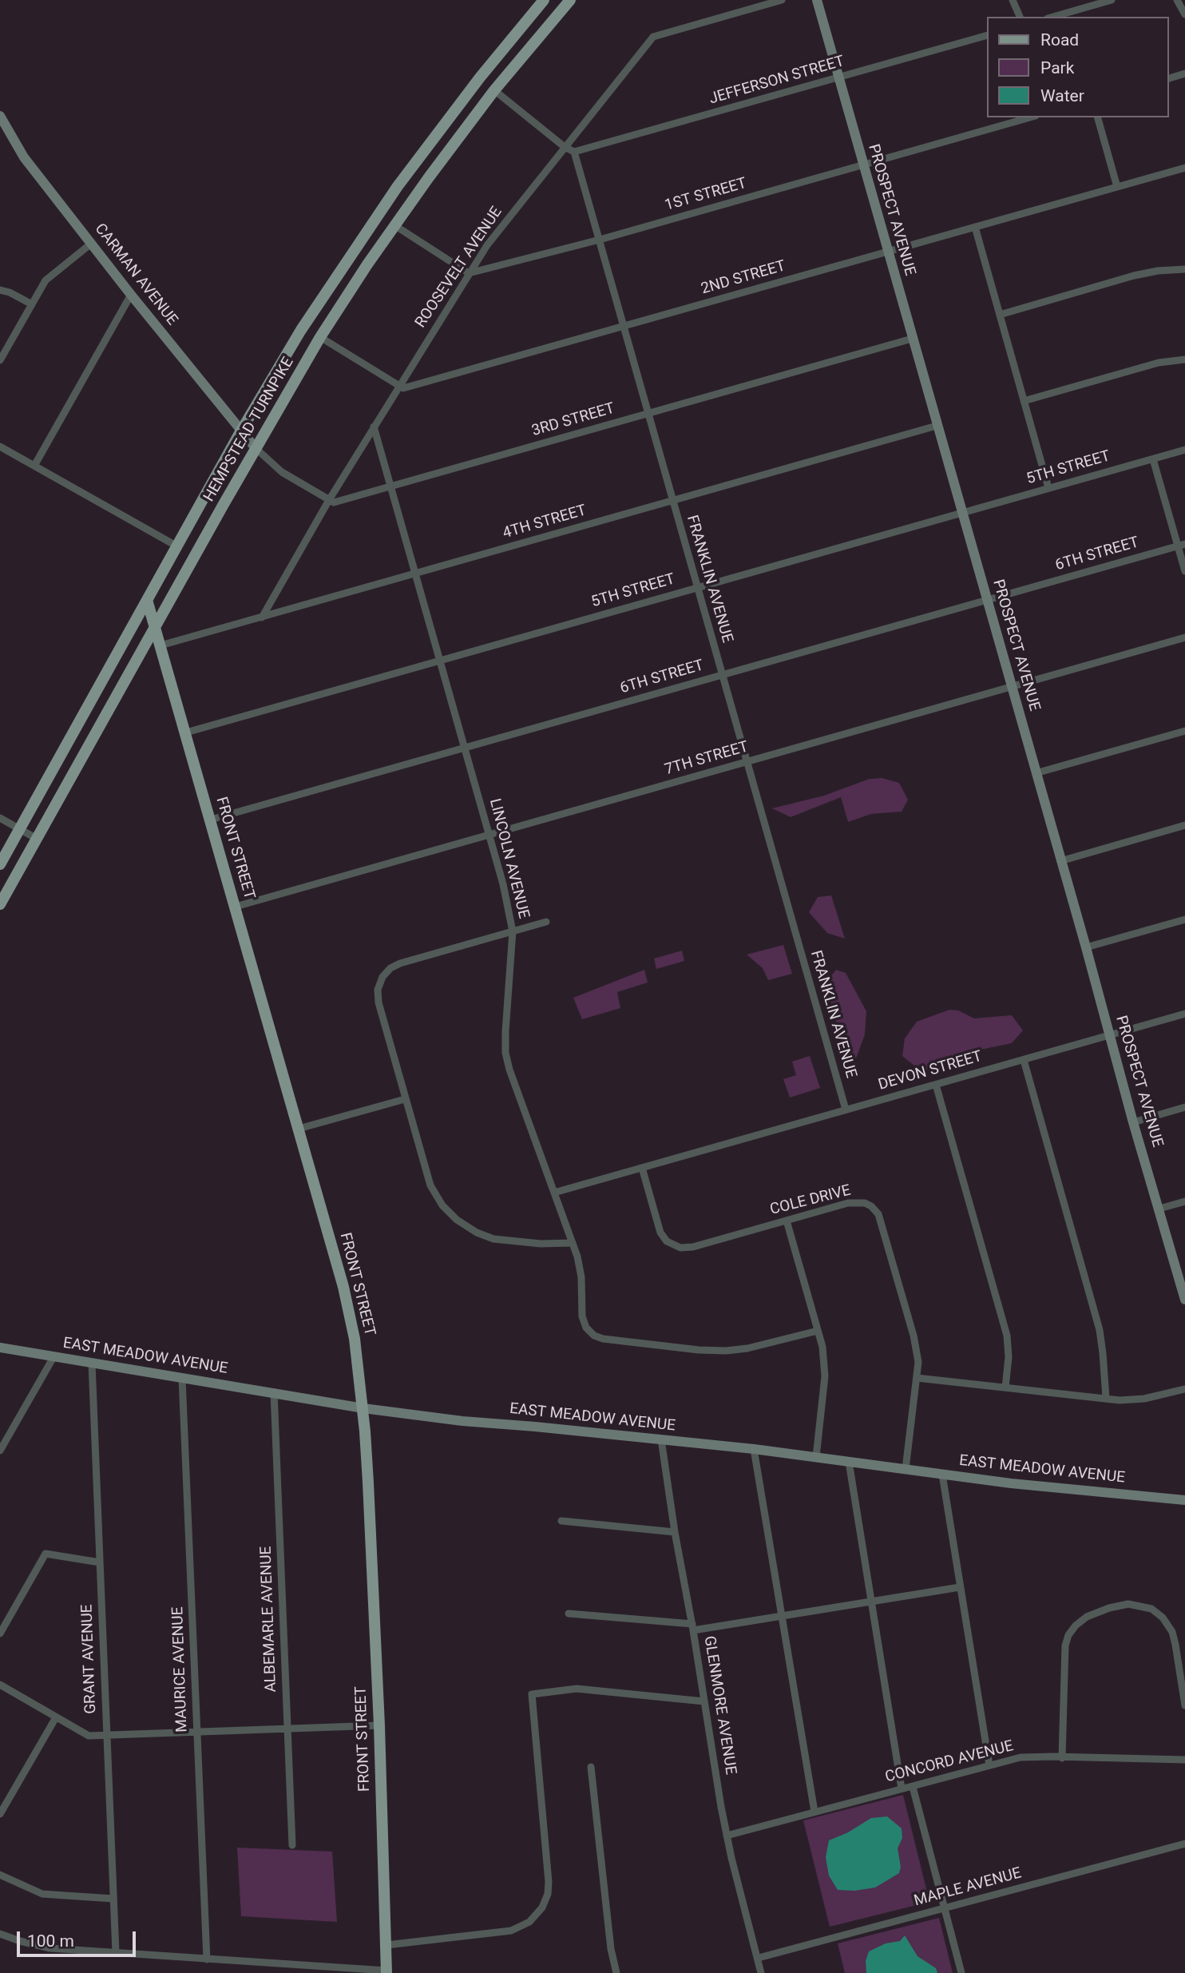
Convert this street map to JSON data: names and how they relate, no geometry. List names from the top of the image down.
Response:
{
  "streets": {
    "main road": ["HEMPSTEAD TURNPIKE", "FRONT STREET"],
    "street": [
      "JEFFERSON STREET",
      "1ST STREET",
      "PROSPECT AVENUE",
      "ROOSEVELT AVENUE",
      "CARMAN AVENUE",
      "2ND STREET",
      "3RD STREET",
      "5TH STREET",
      "4TH STREET",
      "6TH STREET",
      "FRANKLIN AVENUE",
      "7TH STREET",
      "LINCOLN AVENUE",
      "DEVON STREET",
      "COLE DRIVE",
      "EAST MEADOW AVENUE",
      "ALBEMARLE AVENUE",
      "GRANT AVENUE",
      "MAURICE AVENUE",
      "GLENMORE AVENUE",
      "CONCORD AVENUE",
      "MAPLE AVENUE"
    ]
  },
  "crossings": [
    ["JEFFERSON STREET", "PROSPECT AVENUE"],
    ["JEFFERSON STREET", "FRANKLIN AVENUE"],
    ["1ST STREET", "PROSPECT AVENUE"],
    ["1ST STREET", "ROOSEVELT AVENUE"],
    ["1ST STREET", "FRANKLIN AVENUE"],
    ["PROSPECT AVENUE", "2ND STREET"],
    ["PROSPECT AVENUE", "3RD STREET"],
    ["PROSPECT AVENUE", "5TH STREET"],
    ["PROSPECT AVENUE", "4TH STREET"],
    ["PROSPECT AVENUE", "6TH STREET"],
    ["PROSPECT AVENUE", "7TH STREET"],
    ["PROSPECT AVENUE", "DEVON STREET"],
    ["ROOSEVELT AVENUE", "2ND STREET"],
    ["ROOSEVELT AVENUE", "3RD STREET"],
    ["ROOSEVELT AVENUE", "4TH STREET"],
    ["ROOSEVELT AVENUE", "LINCOLN AVENUE"],
    ["CARMAN AVENUE", "HEMPSTEAD TURNPIKE"],
    ["2ND STREET", "FRANKLIN AVENUE"],
    ["3RD STREET", "FRANKLIN AVENUE"],
    ["3RD STREET", "LINCOLN AVENUE"],
    ["HEMPSTEAD TURNPIKE", "FRONT STREET"],
    ["5TH STREET", "FRANKLIN AVENUE"],
    ["5TH STREET", "FRONT STREET"],
    ["5TH STREET", "LINCOLN AVENUE"],
    ["4TH STREET", "FRANKLIN AVENUE"],
    ["4TH STREET", "FRONT STREET"],
    ["4TH STREET", "LINCOLN AVENUE"],
    ["6TH STREET", "FRANKLIN AVENUE"],
    ["6TH STREET", "FRONT STREET"],
    ["6TH STREET", "LINCOLN AVENUE"],
    ["FRANKLIN AVENUE", "7TH STREET"],
    ["FRANKLIN AVENUE", "DEVON STREET"],
    ["7TH STREET", "FRONT STREET"],
    ["7TH STREET", "LINCOLN AVENUE"],
    ["FRONT STREET", "EAST MEADOW AVENUE"],
    ["LINCOLN AVENUE", "DEVON STREET"],
    ["DEVON STREET", "COLE DRIVE"],
    ["COLE DRIVE", "EAST MEADOW AVENUE"],
    ["EAST MEADOW AVENUE", "ALBEMARLE AVENUE"],
    ["EAST MEADOW AVENUE", "GRANT AVENUE"],
    ["EAST MEADOW AVENUE", "MAURICE AVENUE"],
    ["EAST MEADOW AVENUE", "GLENMORE AVENUE"],
    ["GLENMORE AVENUE", "CONCORD AVENUE"],
    ["GLENMORE AVENUE", "MAPLE AVENUE"]
  ],
  "legend": ["Road", "Park", "Water"],
  "scale_bar": "100 m"
}
